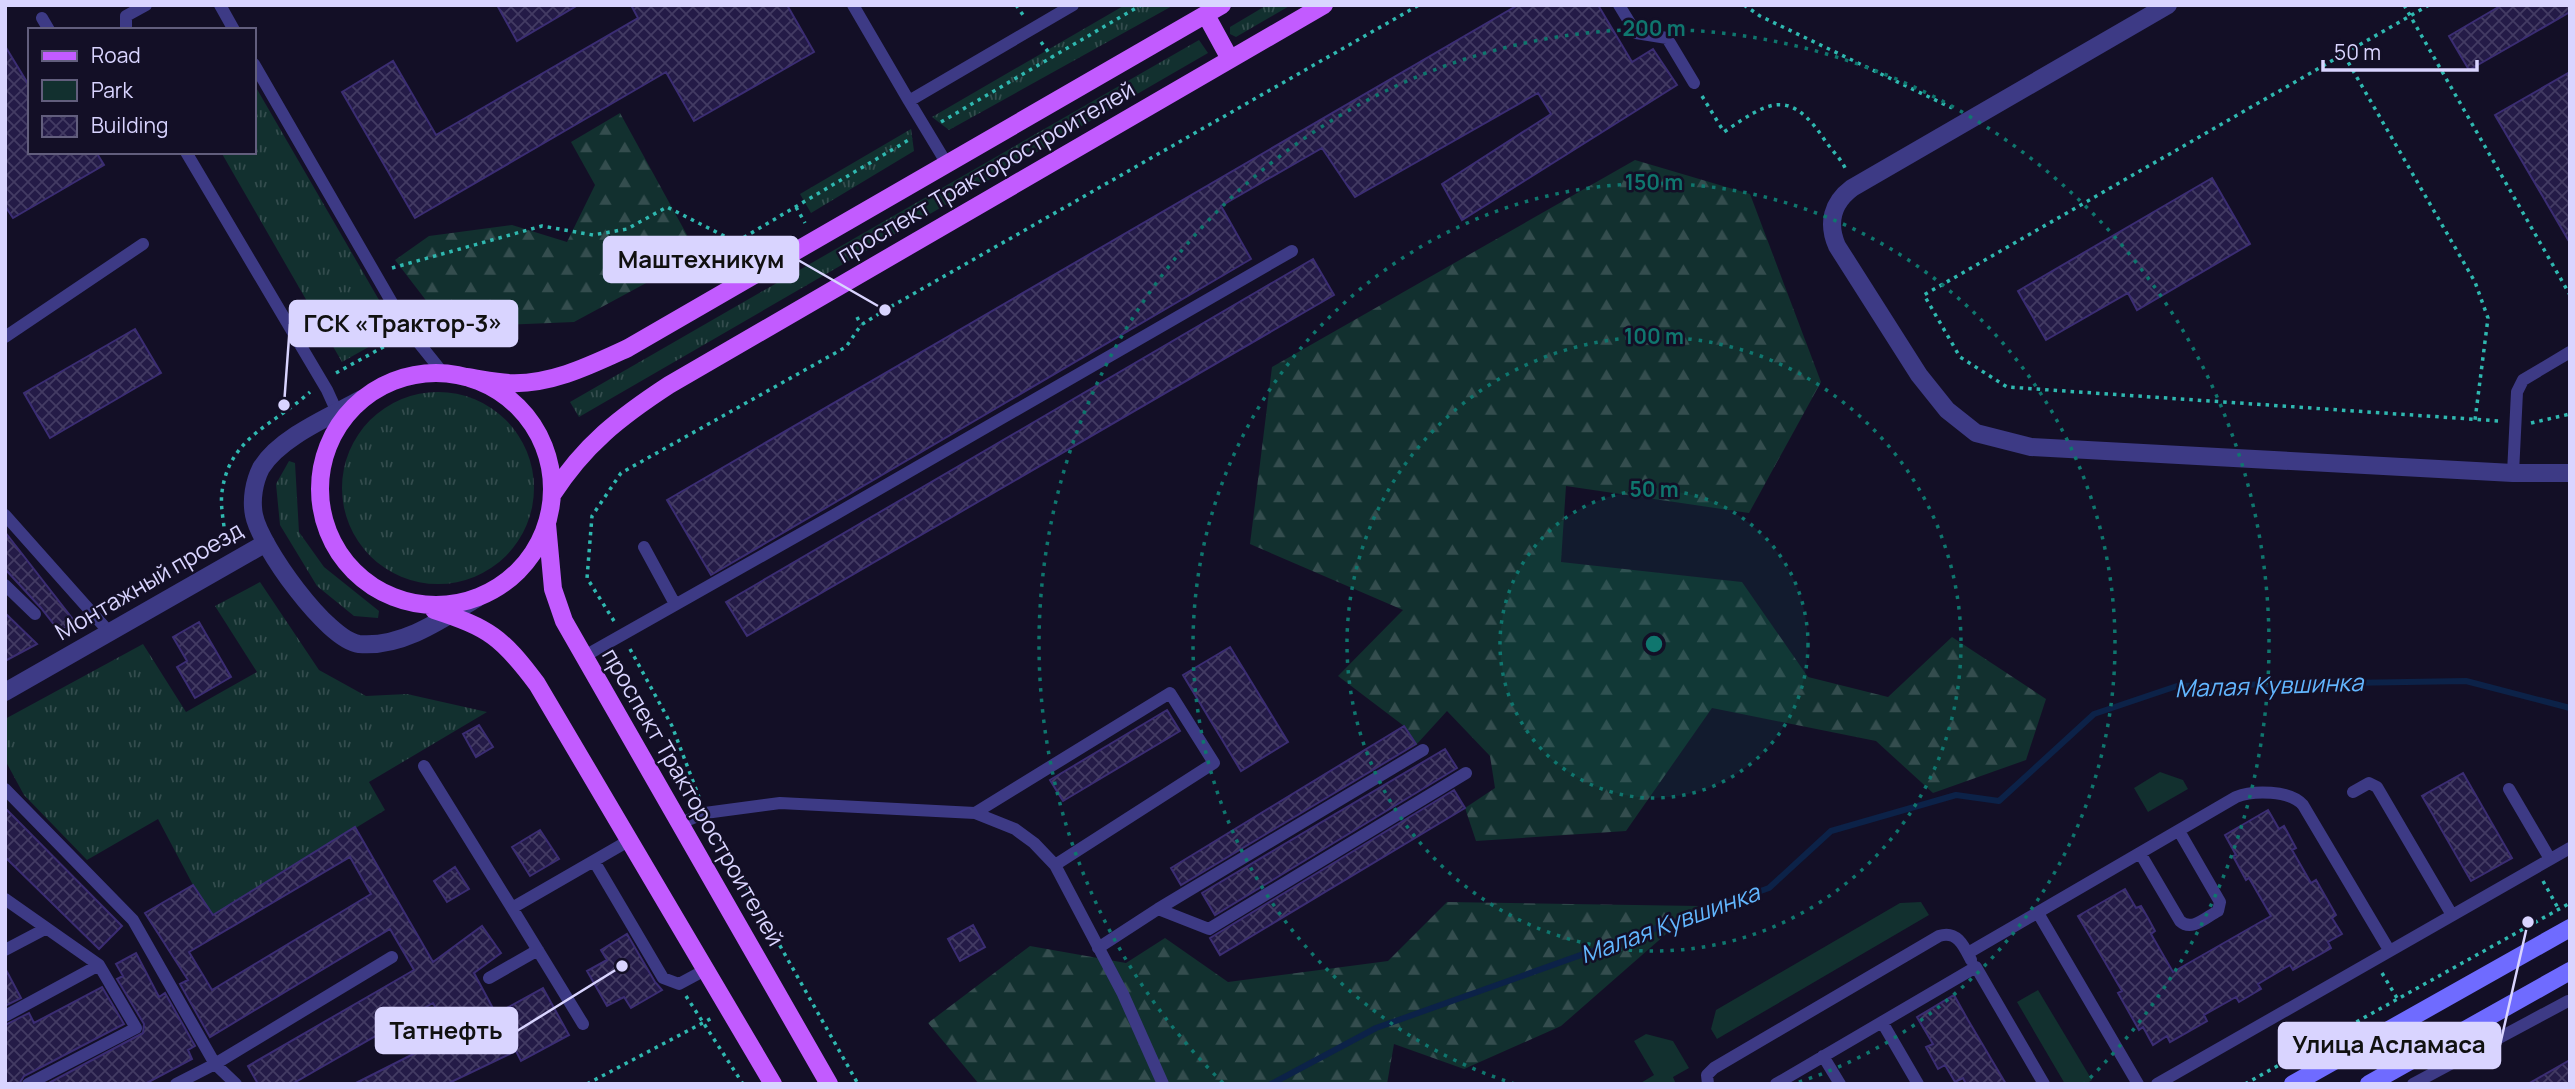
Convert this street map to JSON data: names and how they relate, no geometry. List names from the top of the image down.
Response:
{
  "streets": {
    "main road": ["проспект Тракторостроителей"],
    "street": ["Монтажный проезд"]
  },
  "crossings": [
    ["проспект Тракторостроителей", "Монтажный проезд"]
  ],
  "water": ["Малая Кувшинка"],
  "places": [
    "Маштехникум",
    "ГСК «Трактор-3»",
    "Улица Асламаса",
    "Татнефть"
  ],
  "legend": ["Road", "Park", "Building"],
  "scale_bar": "50 m",
  "rings": [
    "200 m",
    "150 m",
    "100 m",
    "50 m"
  ]
}
